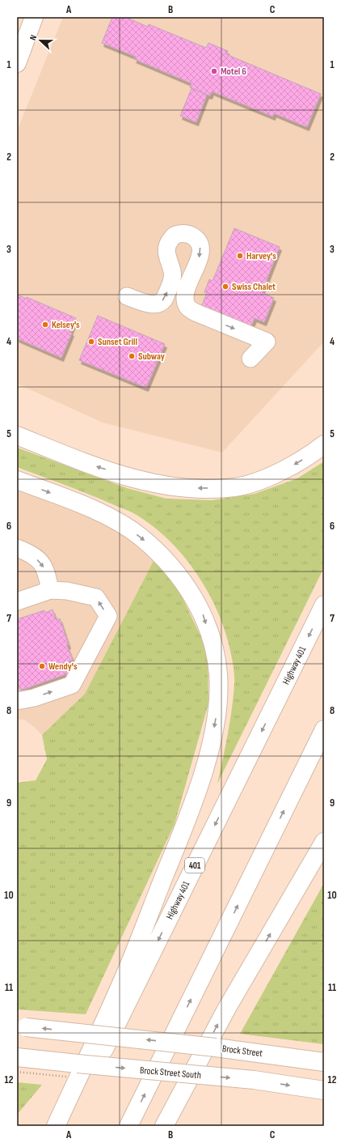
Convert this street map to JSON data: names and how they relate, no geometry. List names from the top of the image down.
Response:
{
  "streets": {
    "main road": [
      "Highway 401",
      "401",
      "Brock Street",
      "Brock Street South"
    ]
  },
  "one_way": ["Brock Street", "Brock Street South"],
  "places": [
    "Motel 6",
    "Harvey's",
    "Swiss Chalet",
    "Kelsey's",
    "Sunset Grill",
    "Subway",
    "Wendy's"
  ],
  "north": "left",
  "grid": {
    "columns": ["A", "B", "C"],
    "rows": [
      "1",
      "2",
      "3",
      "4",
      "5",
      "6",
      "7",
      "8",
      "9",
      "10",
      "11",
      "12"
    ]
  }
}
